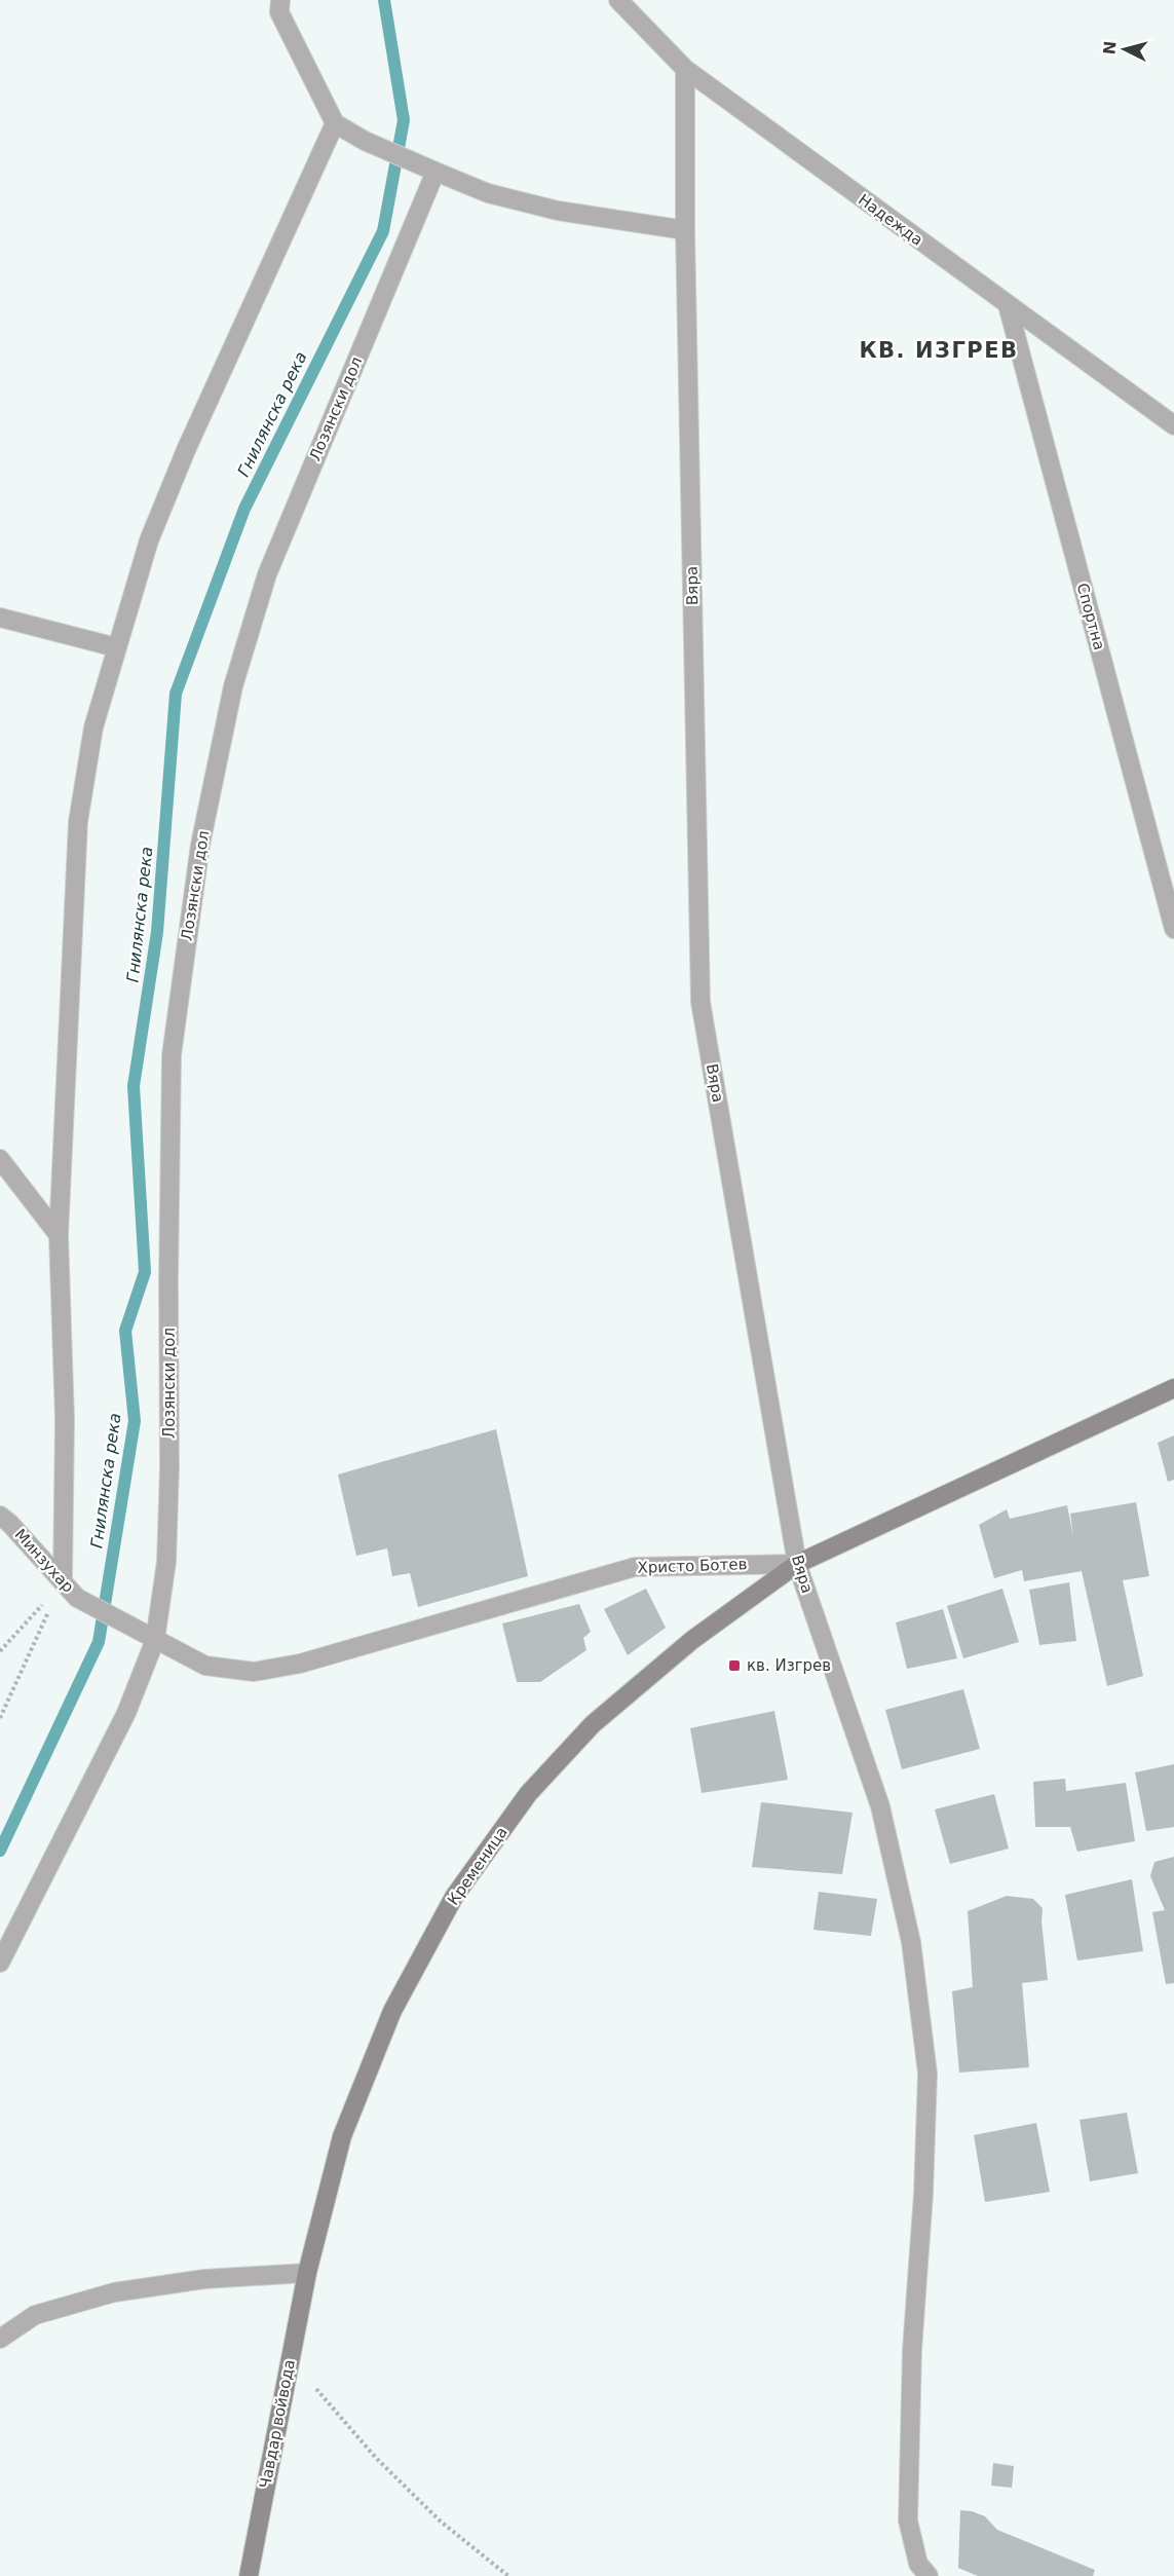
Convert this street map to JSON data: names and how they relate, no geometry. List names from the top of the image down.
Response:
{
  "streets": {
    "street": [
      "Надежда",
      "Лозянски дол",
      "Вяра",
      "Спортна",
      "Минзухар",
      "Христо Ботев",
      "Кременица",
      "Чавдар войвода"
    ]
  },
  "crossings": [
    ["Надежда", "Вяра"],
    ["Надежда", "Спортна"],
    ["Лозянски дол", "Минзухар"],
    ["Лозянски дол", "Христо Ботев"],
    ["Вяра", "Христо Ботев"],
    ["Вяра", "Кременица"],
    ["Минзухар", "Христо Ботев"],
    ["Христо Ботев", "Кременица"],
    ["Кременица", "Чавдар войвода"]
  ],
  "districts": ["КВ. ИЗГРЕВ"],
  "water": ["Гнилянска река"],
  "places": {
    "transit": ["кв. Изгрев"]
  },
  "north": "left"
}
